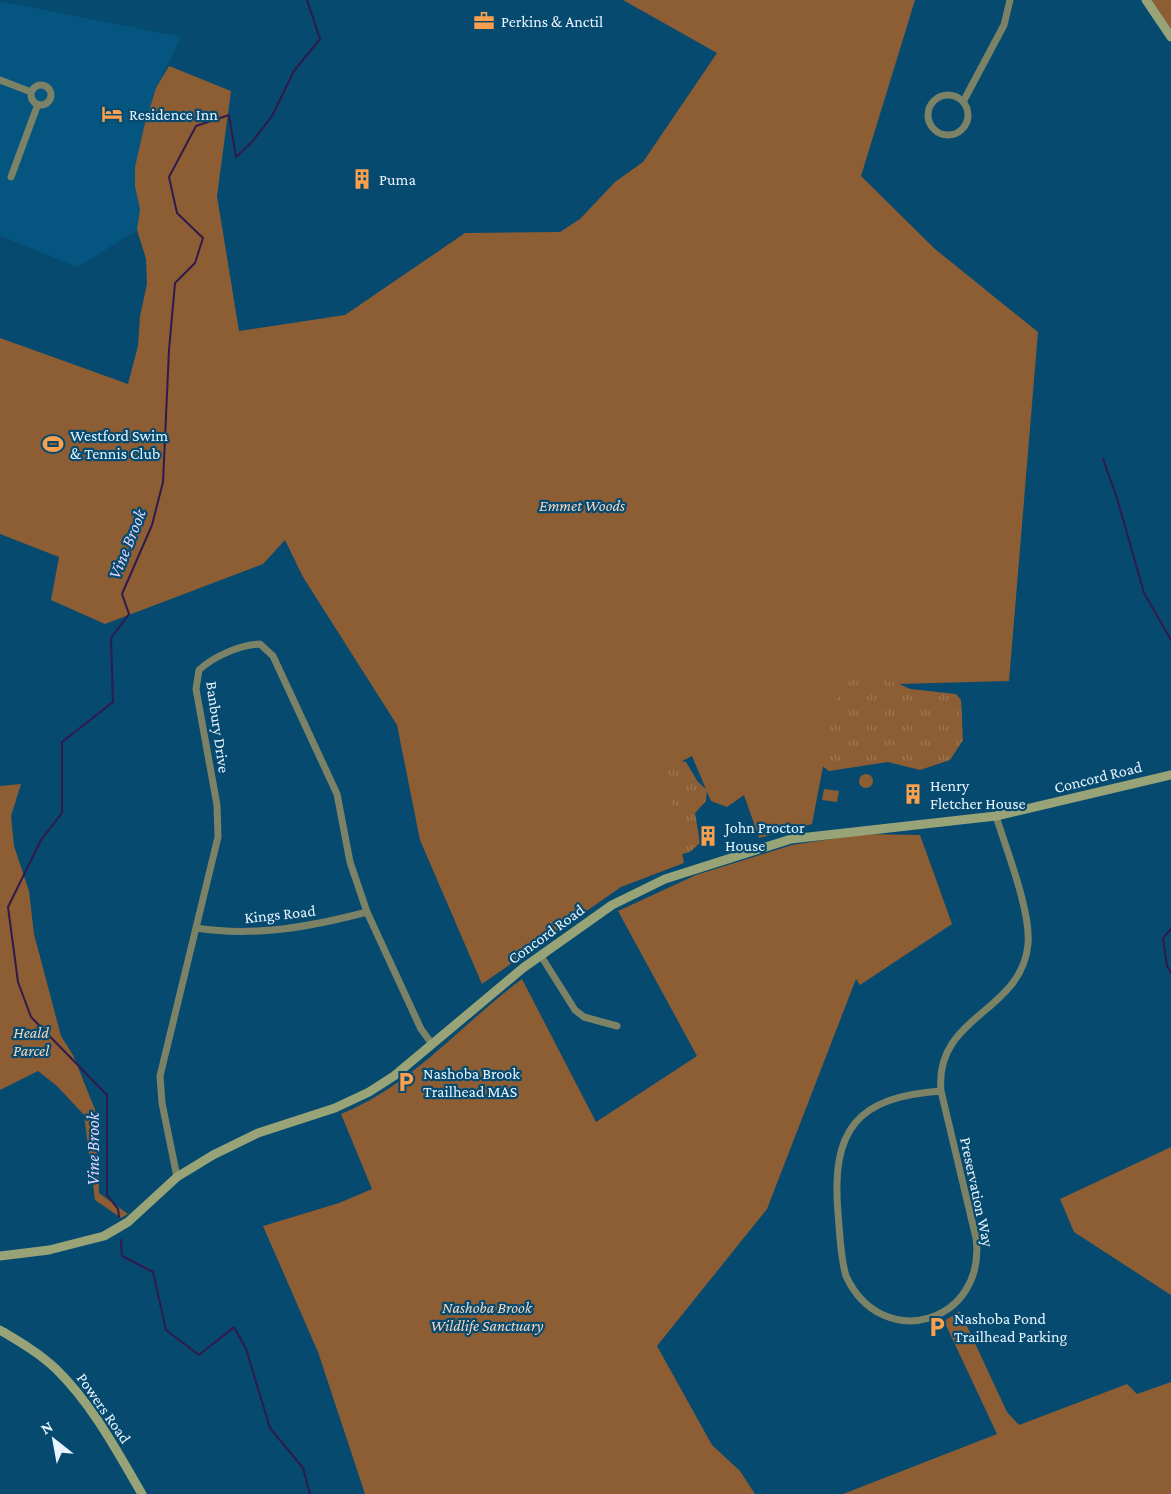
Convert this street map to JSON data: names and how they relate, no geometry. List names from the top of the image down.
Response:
{
  "streets": {
    "main road": ["Concord Road", "Powers Road"],
    "street": ["Banbury Drive", "Kings Road", "Preservation Way"]
  },
  "crossings": [
    ["Banbury Drive", "Concord Road"],
    ["Banbury Drive", "Kings Road"],
    ["Concord Road", "Preservation Way"]
  ],
  "water": ["Vine Brook"],
  "parks": ["Emmet Woods", "Heald Parcel", "Nashoba Brook Wildlife Sanctuary"],
  "places": {
    "office": ["Perkins & Anctil"],
    "hotel": ["Residence Inn"],
    "building": ["Puma", "Henry Fletcher House", "John Proctor House"],
    "sports": ["Westford Swim & Tennis Club"],
    "parking": ["Nashoba Brook Trailhead MAS", "Nashoba Pond Trailhead Parking"]
  },
  "north": "top left"
}
